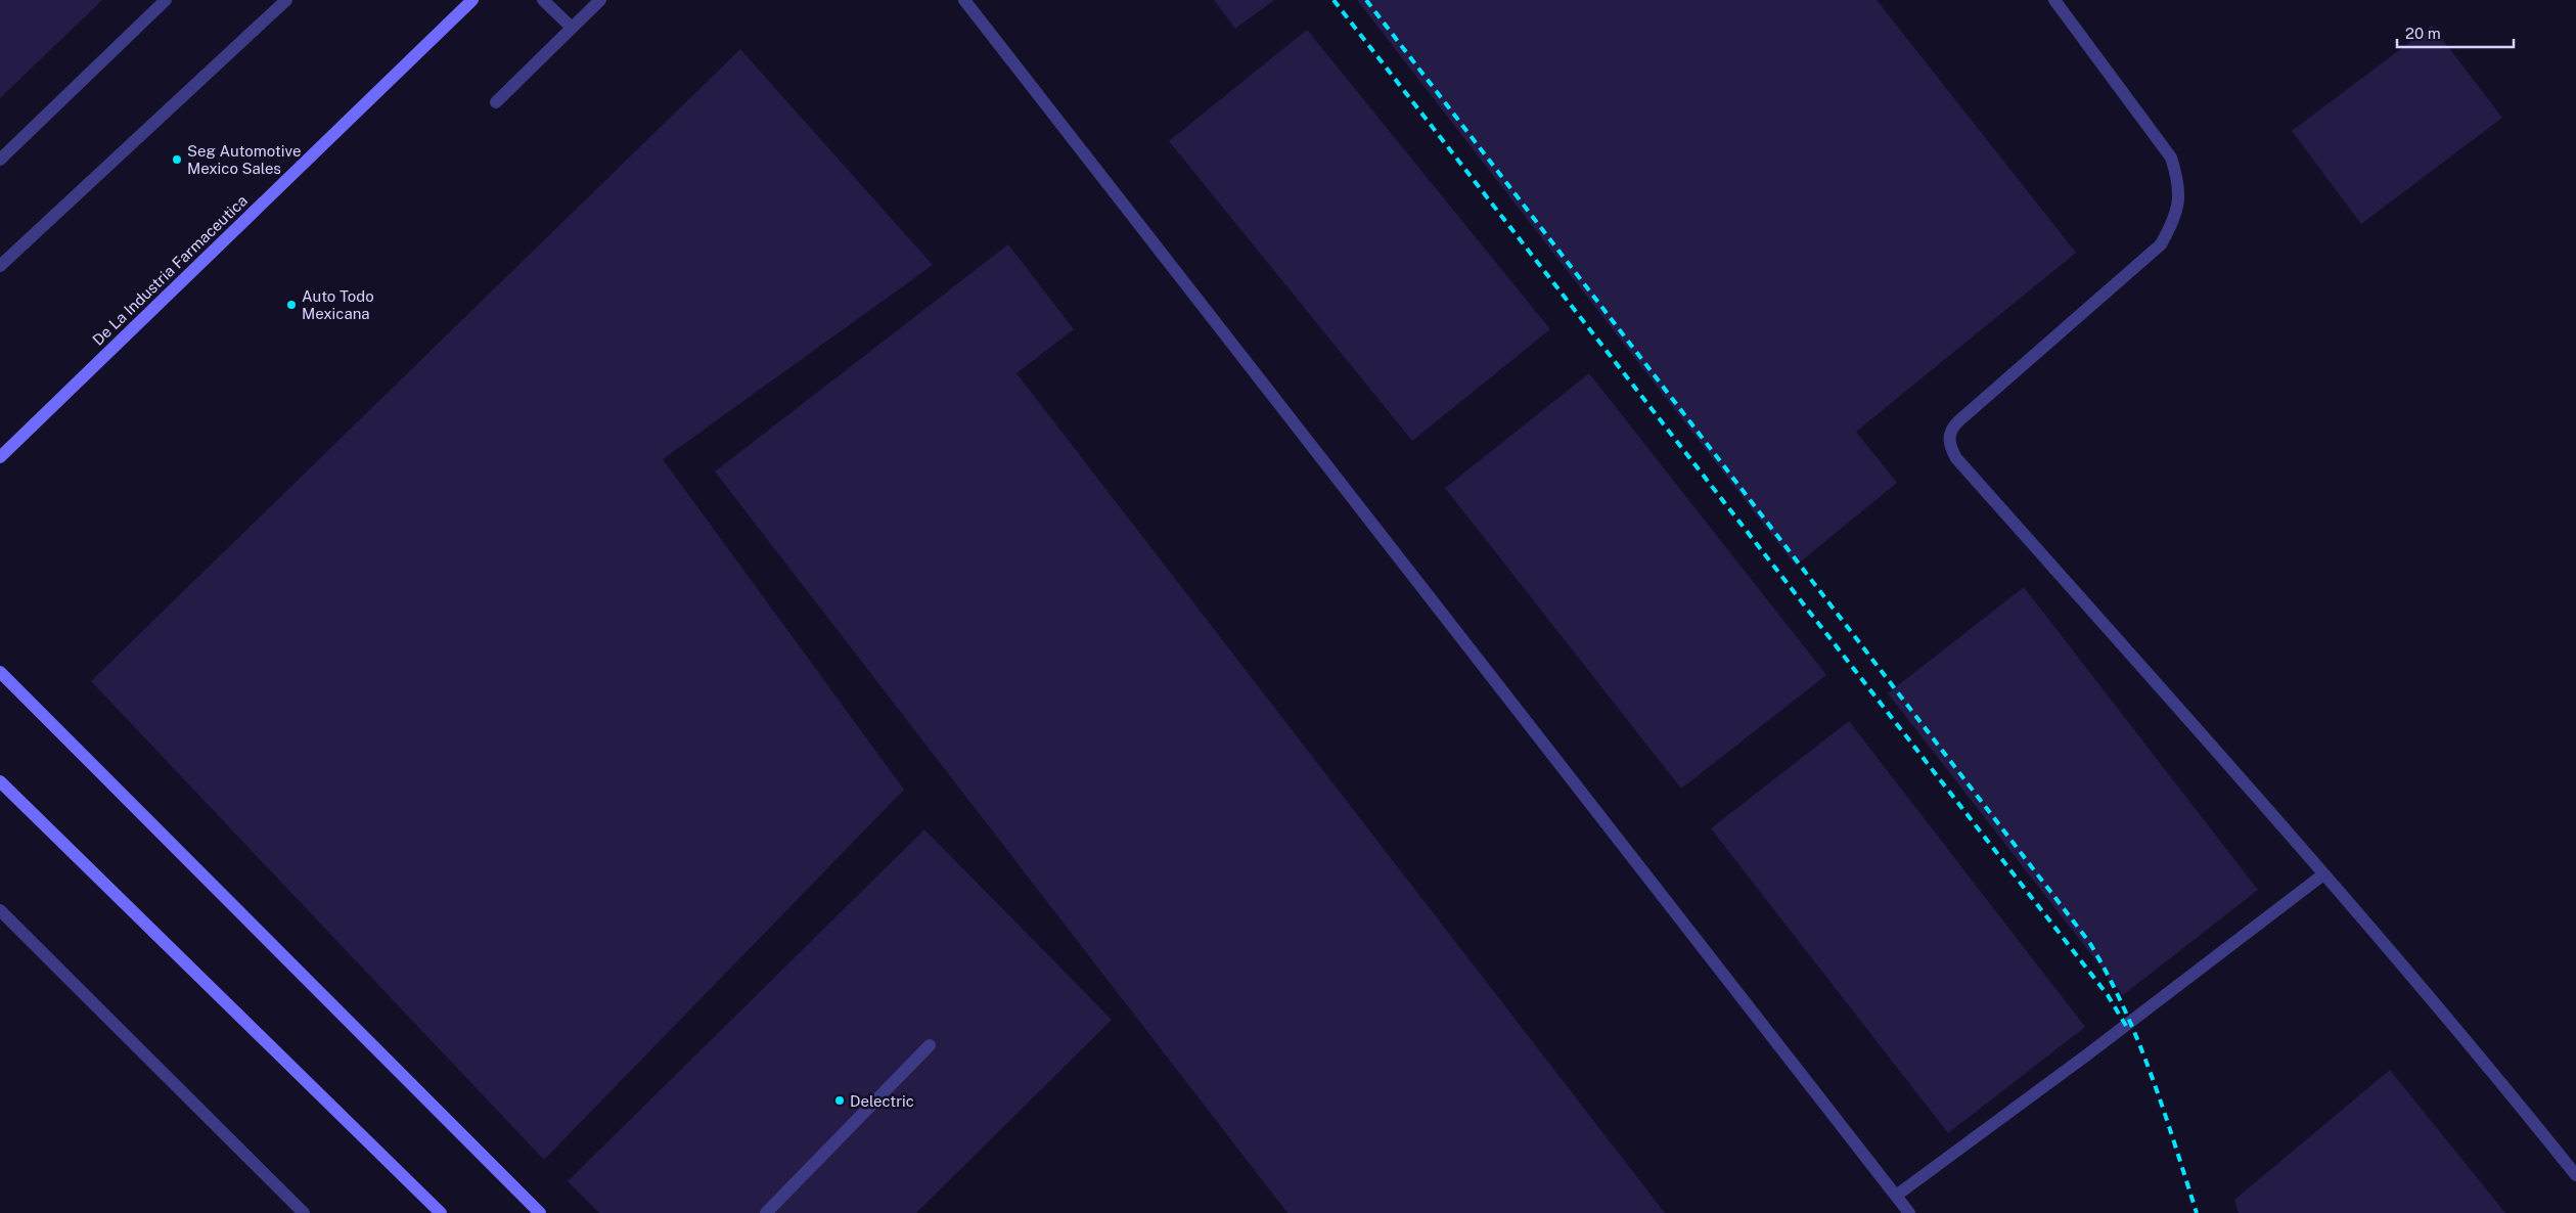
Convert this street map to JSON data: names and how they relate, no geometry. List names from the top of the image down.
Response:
{
  "streets": {
    "main road": ["De La Industria Farmaceutica"]
  },
  "places": ["Seg Automotive Mexico Sales", "Auto Todo Mexicana", "Delectric"],
  "scale_bar": "20 m"
}
